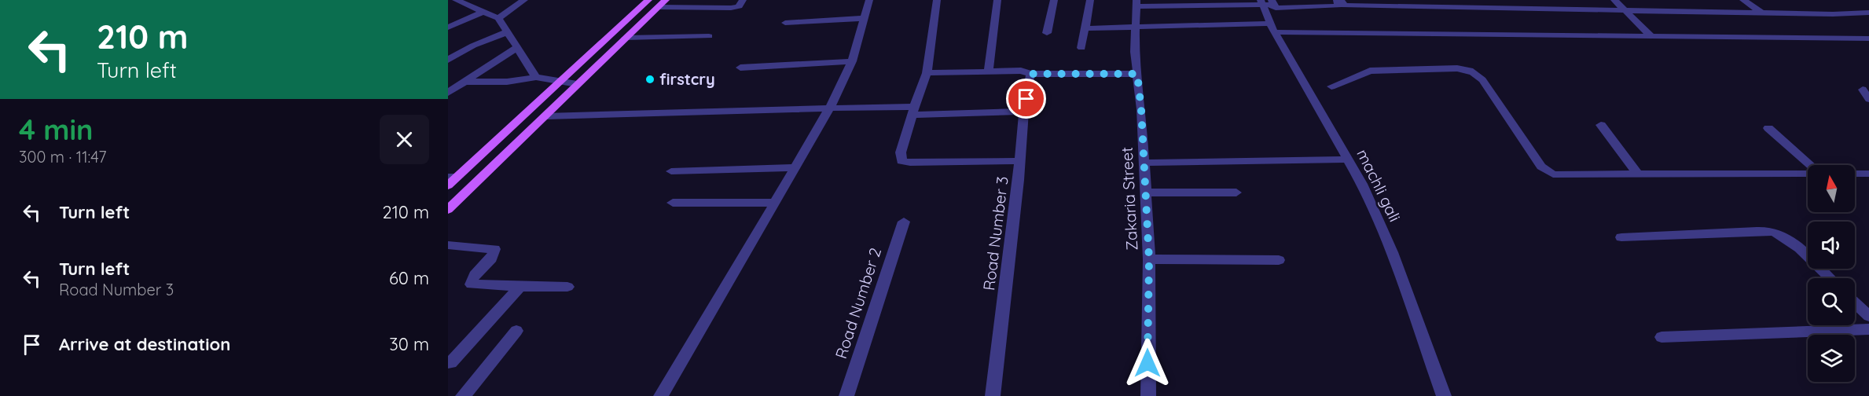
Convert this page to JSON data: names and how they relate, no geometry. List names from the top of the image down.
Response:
{
  "streets": {
    "street": [
      "machli gali",
      "Zakaria Street",
      "Road Number 3",
      "Road Number 2"
    ]
  },
  "places": ["firstcry"],
  "north": "top",
  "page": {
    "turn": ["210 m", "Turn left"],
    "heading": ["4 min", "300 m · 11:47"],
    "list": [
      {
        "name": "Turn left",
        "value": "210 m"
      },
      {
        "name": "Turn left",
        "note": "Road Number 3",
        "value": "60 m"
      },
      {
        "name": "Arrive at destination",
        "value": "30 m"
      }
    ]
  }
}
